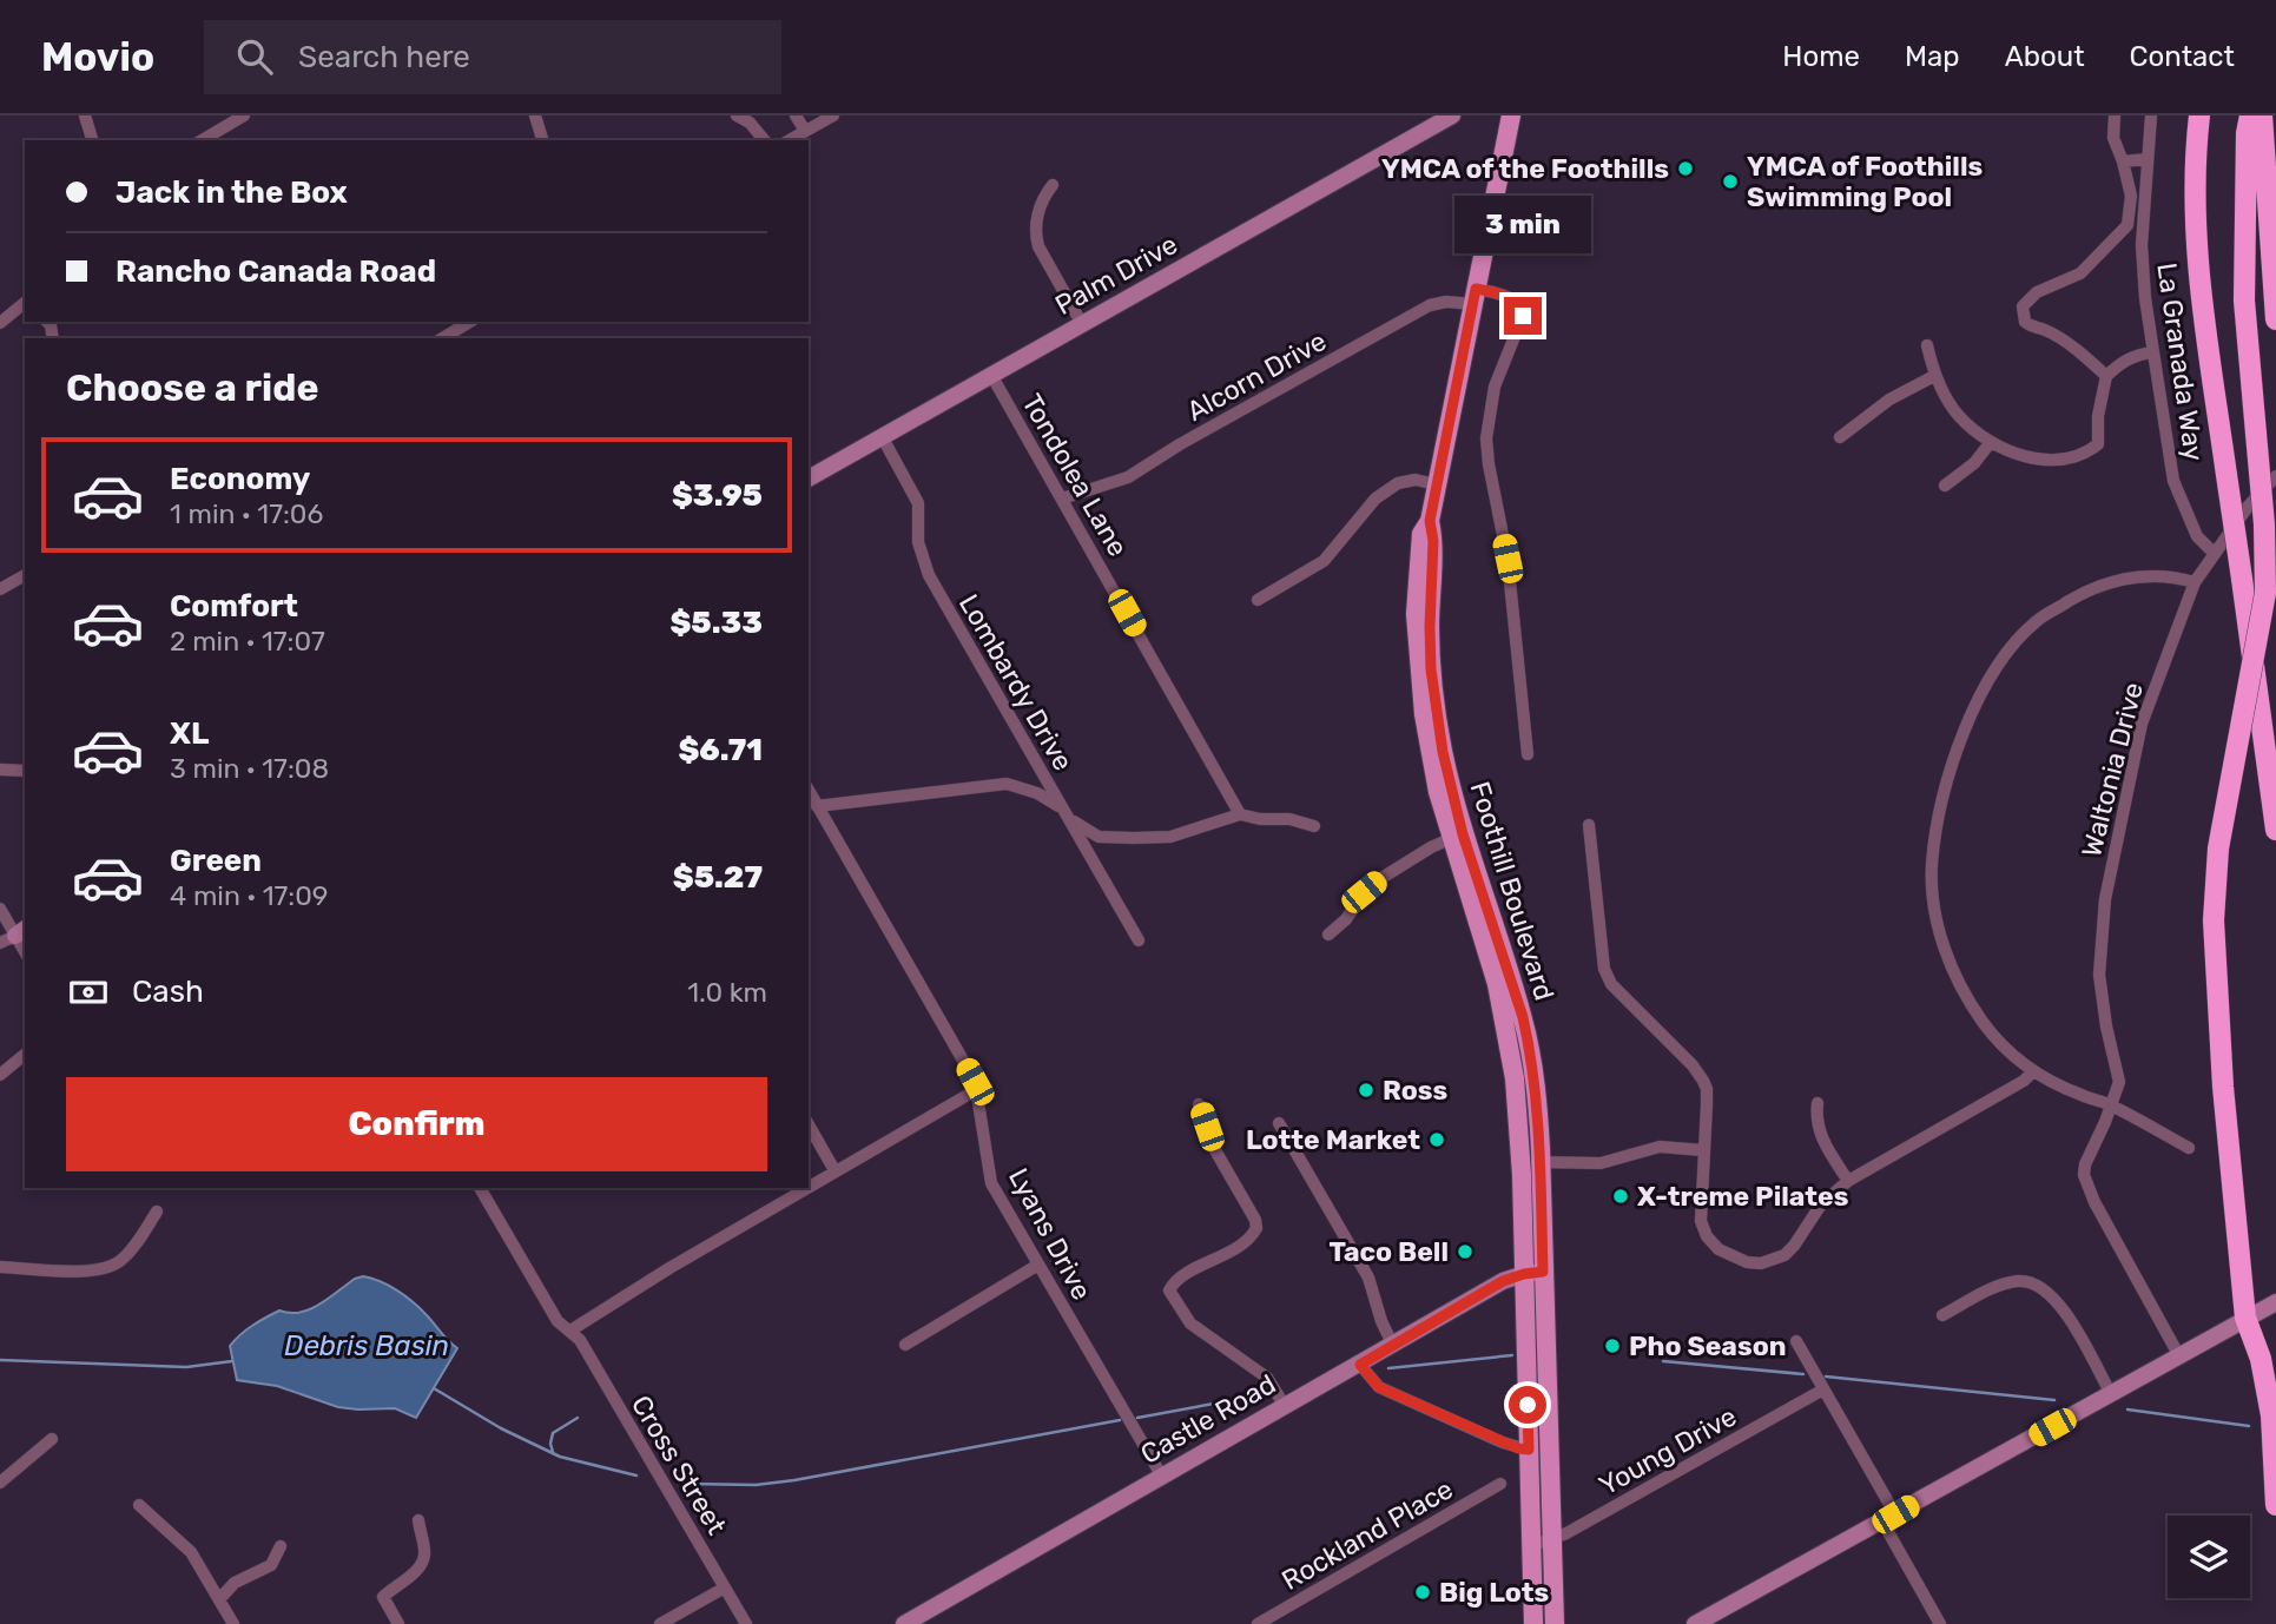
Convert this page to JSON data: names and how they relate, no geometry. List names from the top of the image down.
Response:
{
  "streets": {
    "main road": ["Foothill Boulevard"],
    "street": [
      "Palm Drive",
      "La Granada Way",
      "Alcorn Drive",
      "Tondolea Lane",
      "Lombardy Drive",
      "Waltonia Drive",
      "Lyans Drive",
      "Castle Road",
      "Young Drive",
      "Cross Street",
      "Rockland Place"
    ]
  },
  "crossings": [
    ["Palm Drive", "Tondolea Lane"],
    ["Palm Drive", "Lombardy Drive"],
    ["La Granada Way", "Waltonia Drive"],
    ["Alcorn Drive", "Tondolea Lane"],
    ["Alcorn Drive", "Foothill Boulevard"],
    ["Foothill Boulevard", "Castle Road"],
    ["Foothill Boulevard", "Young Drive"],
    ["Lyans Drive", "Castle Road"]
  ],
  "water": ["Debris Basin"],
  "places": [
    "YMCA of the Foothills",
    "YMCA of Foothills Swimming Pool",
    "Ross",
    "Lotte Market",
    "X-treme Pilates",
    "Taco Bell",
    "Pho Season",
    "Big Lots"
  ],
  "page": {
    "header": "Movio",
    "search": "Search here",
    "nav": [
      "Home",
      "Map",
      "About",
      "Contact"
    ],
    "banner": ["Jack in the Box", "Rancho Canada Road"],
    "bubble": "3 min",
    "heading": "Choose a ride",
    "list": [
      {
        "name": "Economy",
        "note": "1 min · 17:06",
        "value": "$3.95"
      },
      {
        "name": "Comfort",
        "note": "2 min · 17:07",
        "value": "$5.33"
      },
      {
        "name": "XL",
        "note": "3 min · 17:08",
        "value": "$6.71"
      },
      {
        "name": "Green",
        "note": "4 min · 17:09",
        "value": "$5.27"
      }
    ],
    "pay": ["Cash", "1.0 km"],
    "buttons": "Confirm"
  }
}
